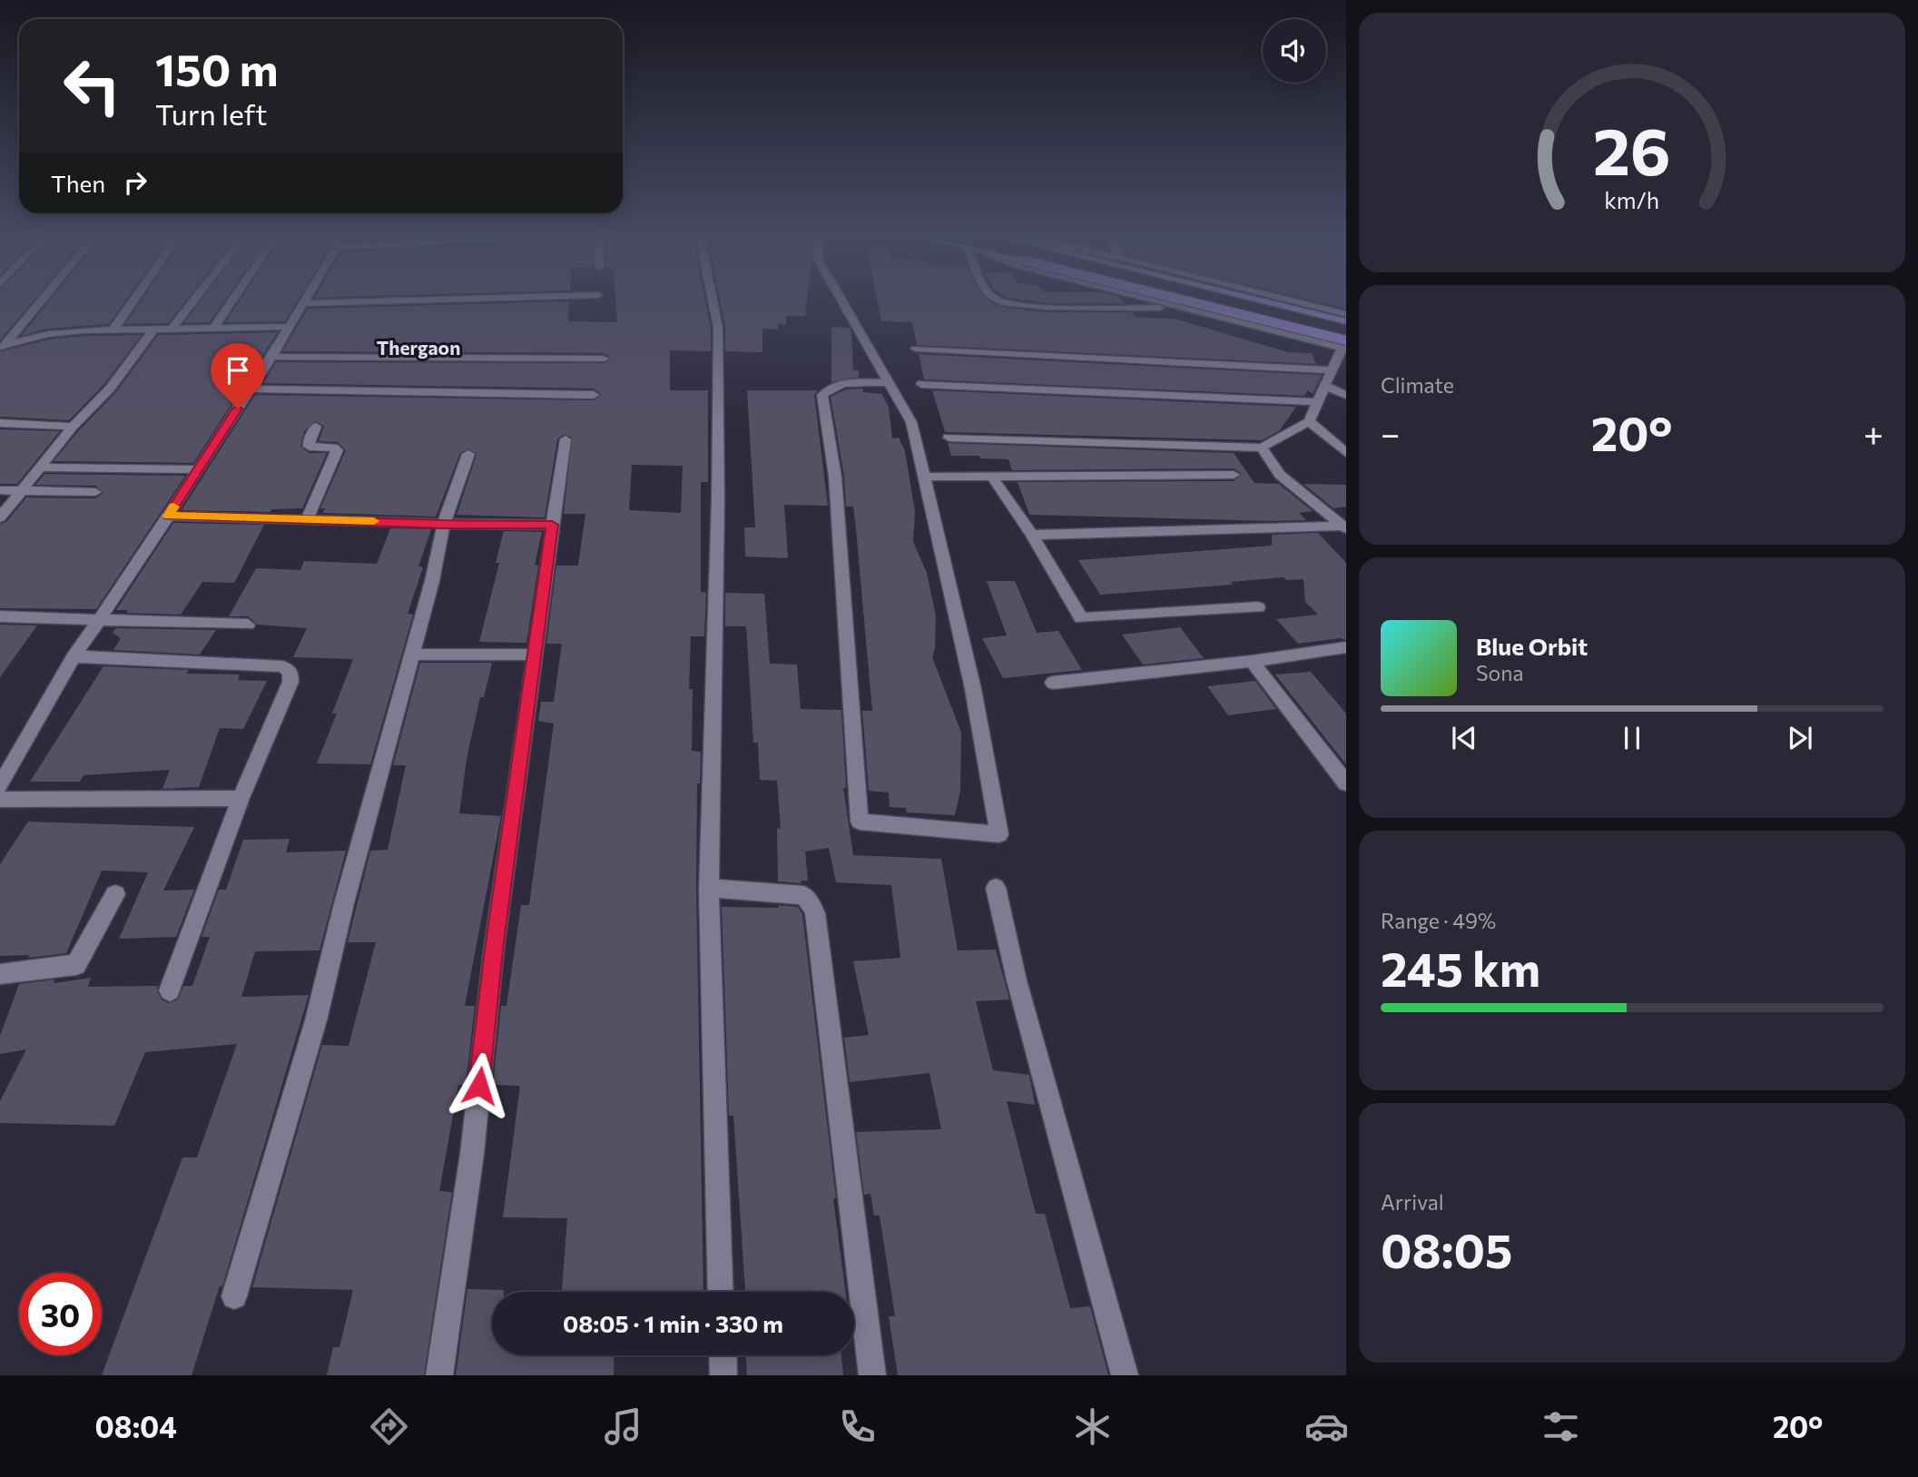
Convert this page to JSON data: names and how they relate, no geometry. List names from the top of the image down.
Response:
{
  "districts": ["Thergaon"],
  "page": {
    "turn": ["150 m", "Turn left"],
    "then": "Then",
    "tile": [
      "Climate",
      ["Range · 49%", "245 km"],
      ["Arrival", "08:05"]
    ],
    "heat": ["−", "20°", "+"],
    "song": ["Blue Orbit", "Sona"],
    "limit": "30",
    "trip": "08:05 · 1 min · 330 m",
    "tabs": ["08:04", "20°"],
    "gauge": ["26", "km/h"]
  }
}
